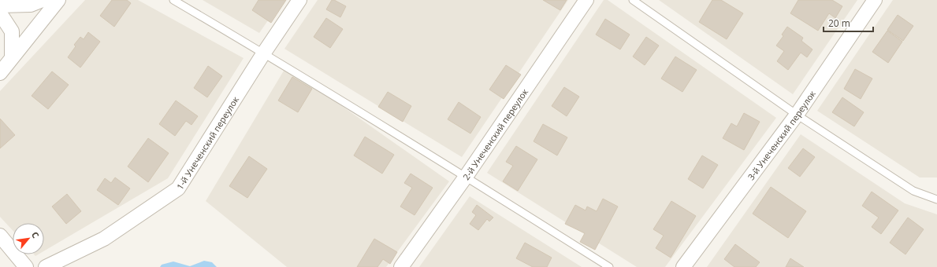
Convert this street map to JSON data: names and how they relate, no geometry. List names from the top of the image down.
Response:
{
  "streets": {
    "street": ["2-й Унеченский переулок", "3-й Унеченский переулок", "1-й Унеченский переулок"]
  },
  "scale_bar": "20 m",
  "north": "top right"
}
